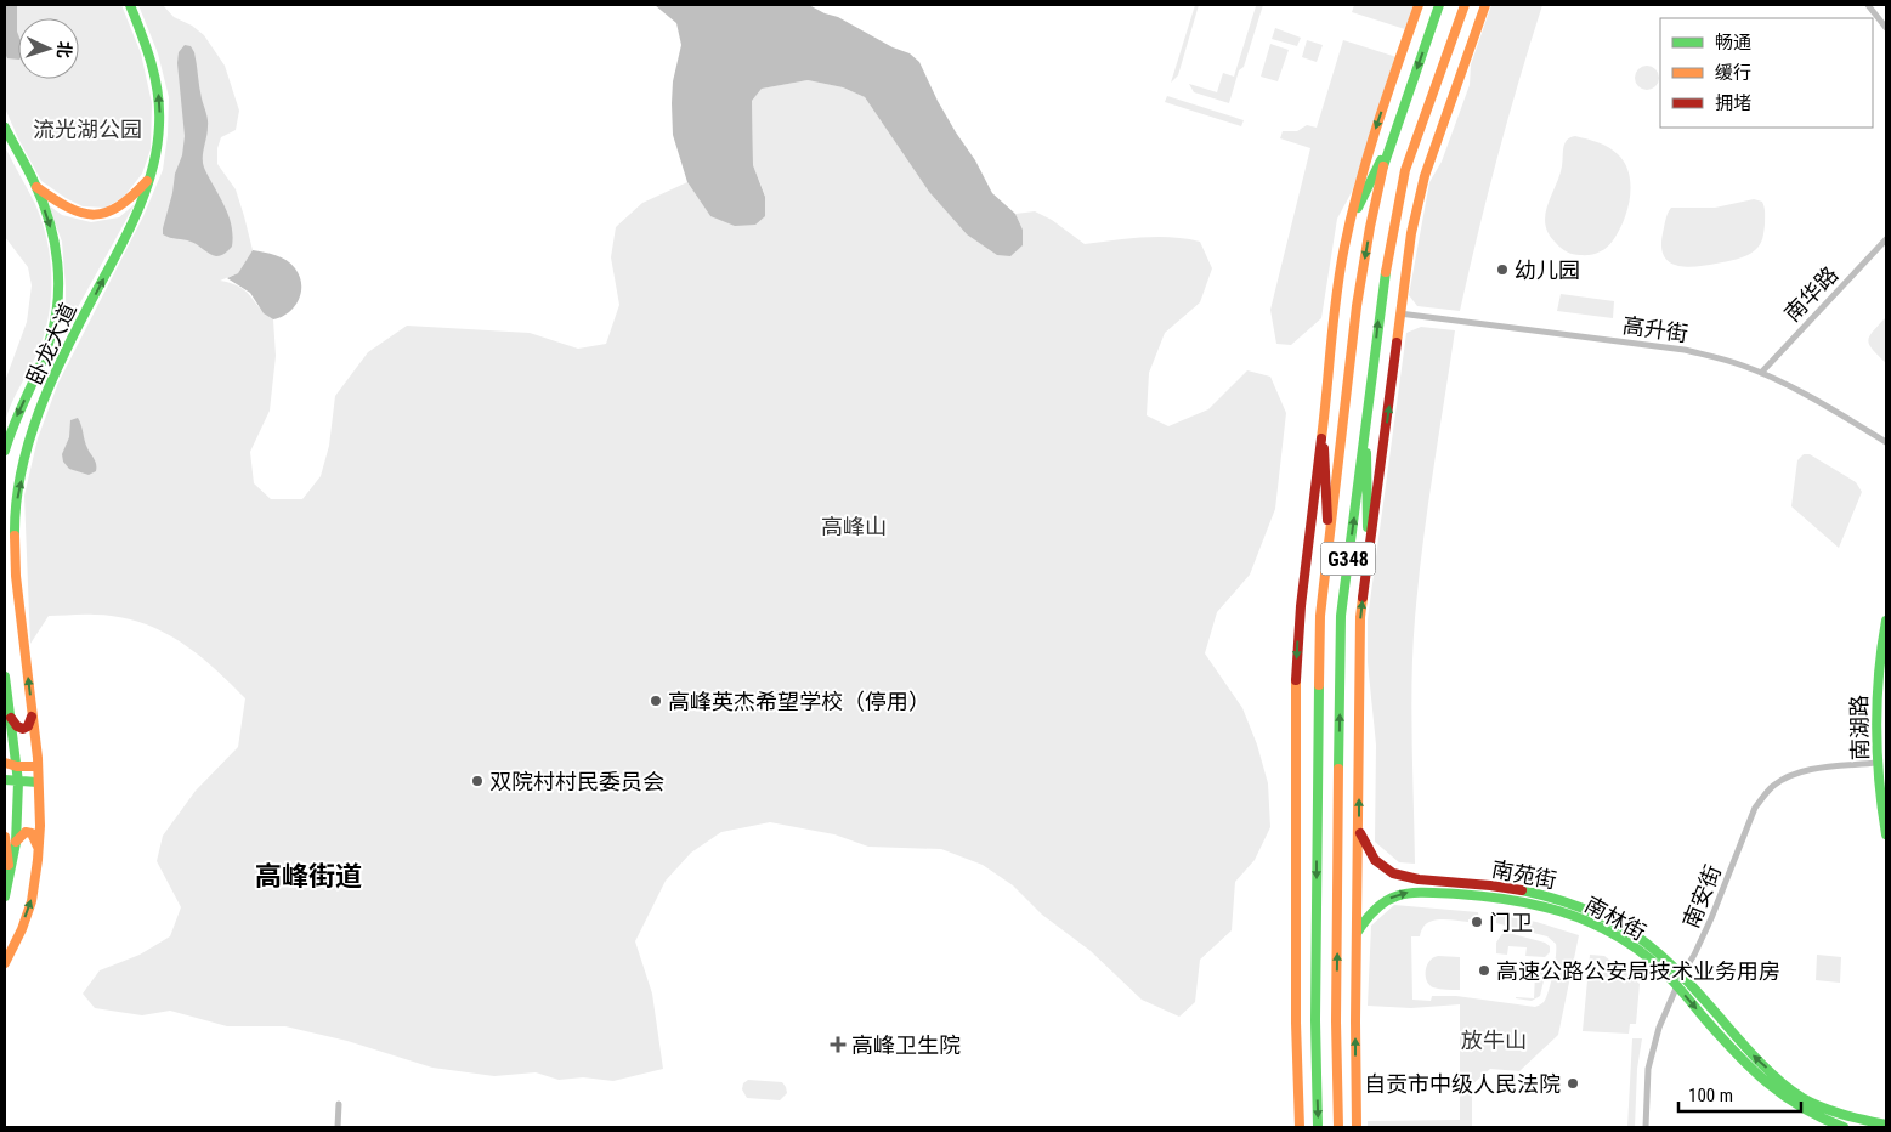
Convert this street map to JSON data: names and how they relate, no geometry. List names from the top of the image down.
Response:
{
  "streets": {
    "main road": [
      "卧龙大道",
      "G348",
      "南湖路",
      "南苑街",
      "南林街"
    ],
    "street": ["南华路", "高升街", "南安街"]
  },
  "crossings": [
    ["南华路", "高升街"],
    ["南湖路", "南安街"],
    ["南苑街", "南安街"],
    ["南安街", "南林街"]
  ],
  "districts": ["高峰街道"],
  "parks": ["流光湖公园", "高峰山", "放牛山"],
  "places": {
    "other": [
      "幼儿园",
      "高峰英杰希望学校（停用）",
      "双院村村民委员会",
      "门卫",
      "高速公路公安局技术业务用房",
      "自贡市中级人民法院"
    ],
    "health": ["高峰卫生院"]
  },
  "legend": ["畅通", "缓行", "拥堵"],
  "scale_bar": "100 m",
  "north": "right"
}
